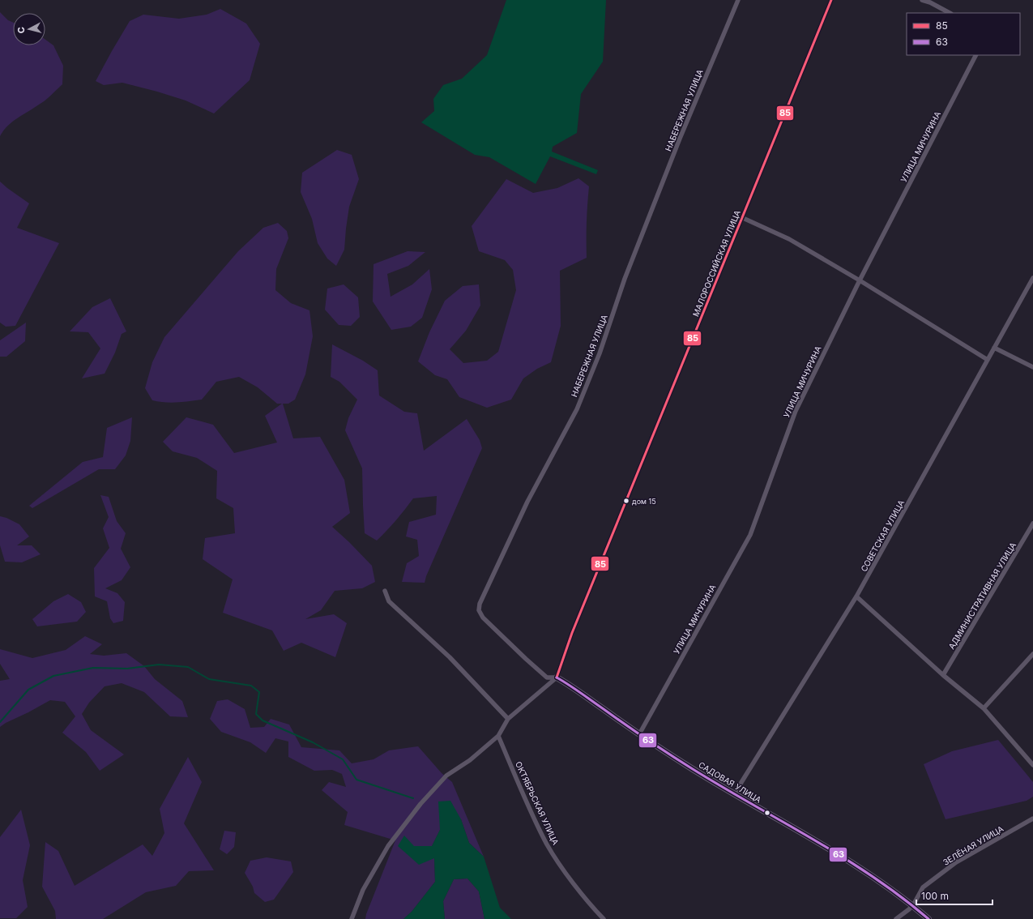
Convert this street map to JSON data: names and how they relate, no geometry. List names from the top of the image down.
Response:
{
  "streets": {
    "street": [
      "НАБЕРЕЖНАЯ УЛИЦА",
      "УЛИЦА МИЧУРИНА",
      "МАЛОРОССИЙСКАЯ УЛИЦА",
      "СОВЕТСКАЯ УЛИЦА",
      "АДМИНИСТРАТИВНАЯ УЛИЦА",
      "САДОВАЯ УЛИЦА",
      "ОКТЯБРЬСКАЯ УЛИЦА",
      "ЗЕЛЁНАЯ УЛИЦА"
    ]
  },
  "crossings": [
    ["НАБЕРЕЖНАЯ УЛИЦА", "МАЛОРОССИЙСКАЯ УЛИЦА"],
    ["НАБЕРЕЖНАЯ УЛИЦА", "САДОВАЯ УЛИЦА"],
    ["УЛИЦА МИЧУРИНА", "САДОВАЯ УЛИЦА"],
    ["МАЛОРОССИЙСКАЯ УЛИЦА", "САДОВАЯ УЛИЦА"],
    ["СОВЕТСКАЯ УЛИЦА", "САДОВАЯ УЛИЦА"],
    ["САДОВАЯ УЛИЦА", "ЗЕЛЁНАЯ УЛИЦА"]
  ],
  "places": ["дом 15"],
  "lines": ["transit line 85", "transit line 63"],
  "legend": ["85", "63"],
  "scale_bar": "100 m",
  "north": "left"
}
